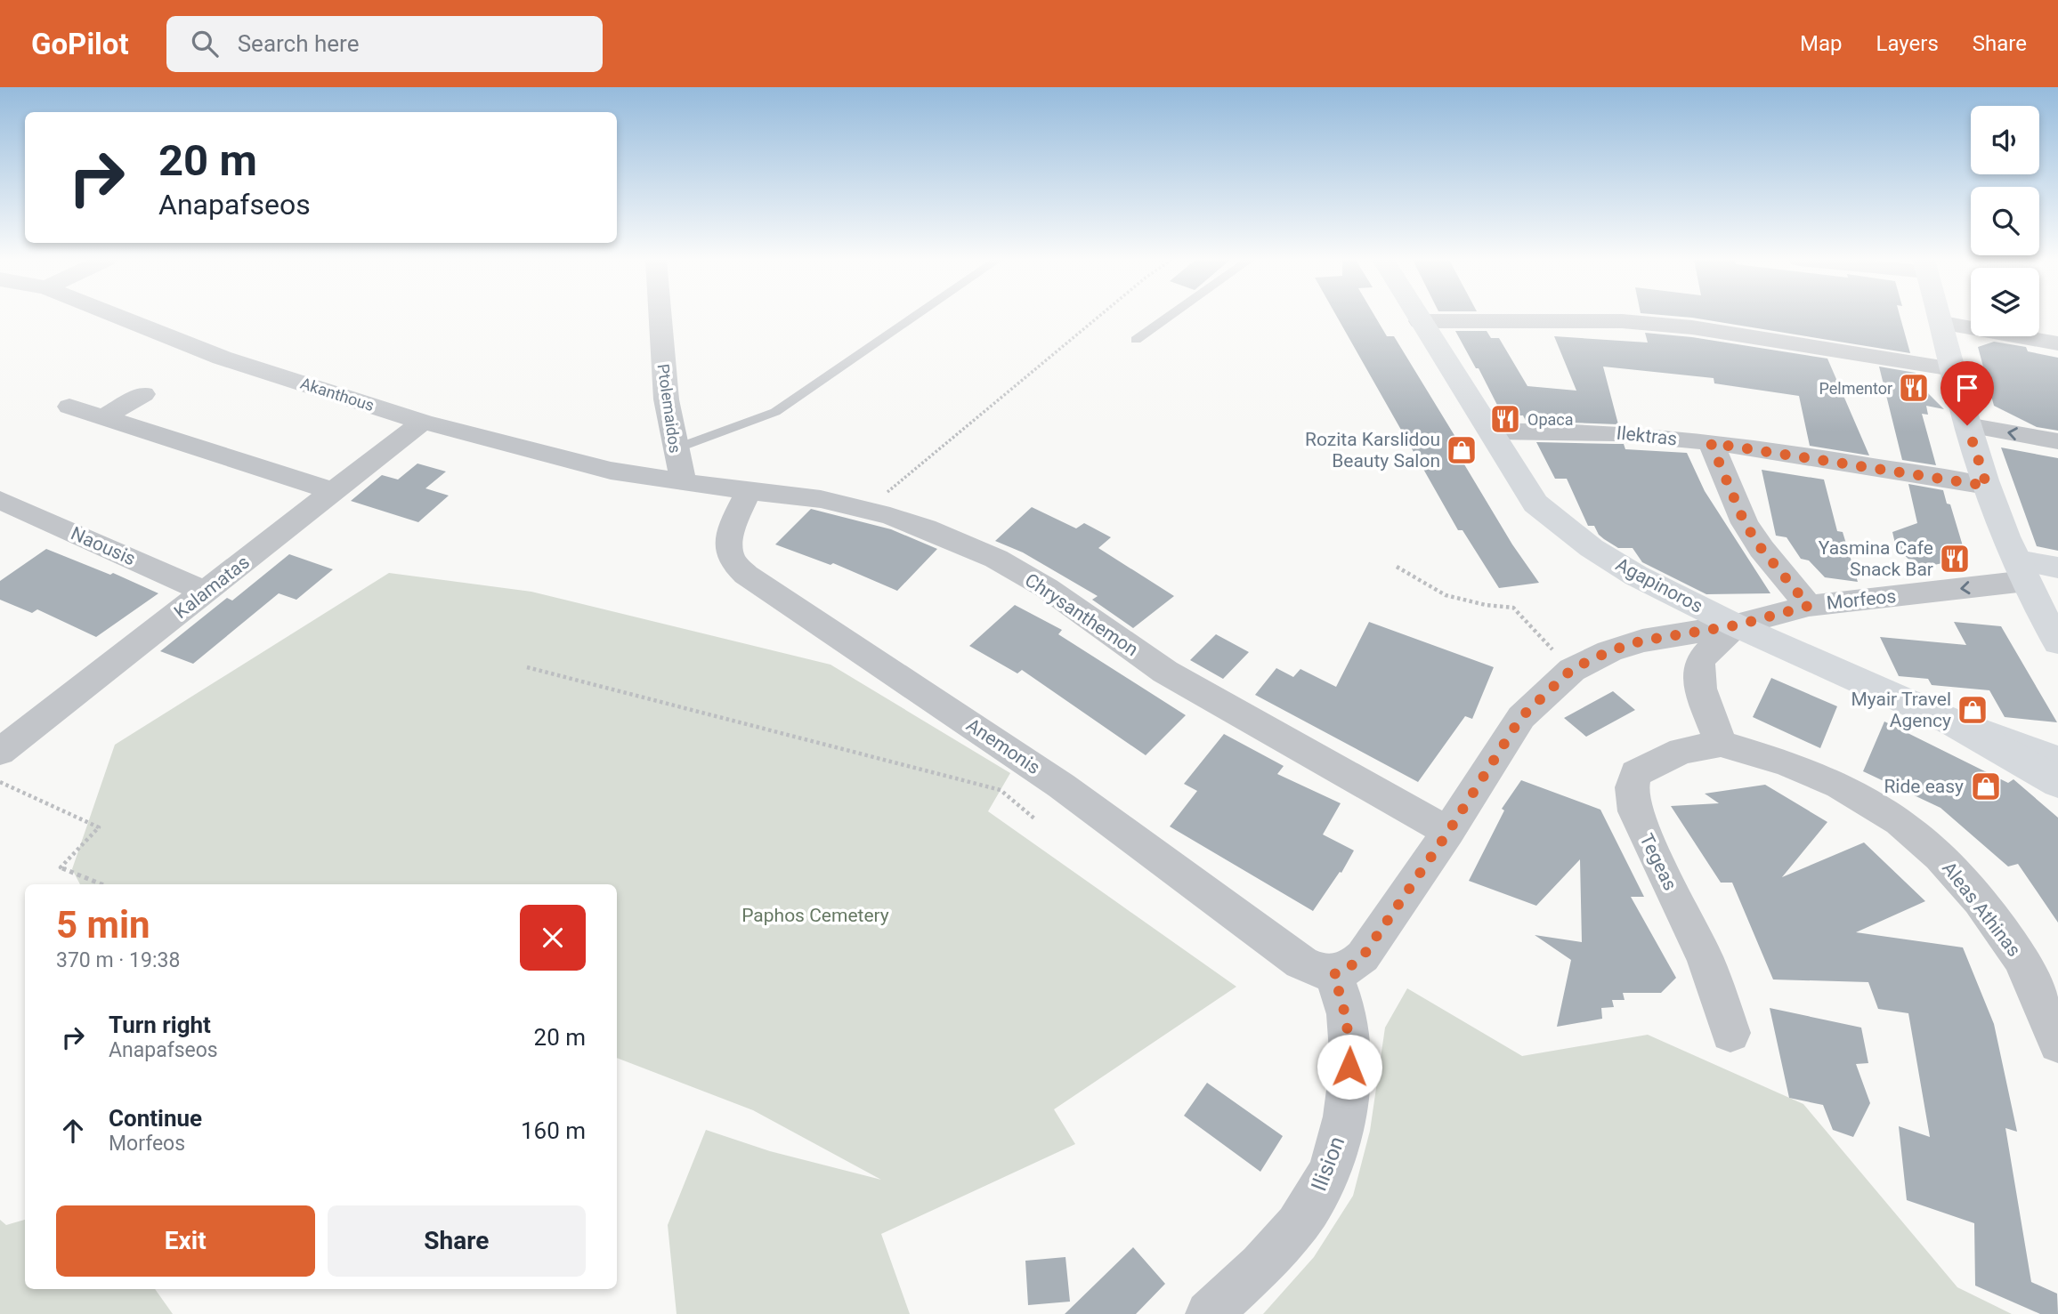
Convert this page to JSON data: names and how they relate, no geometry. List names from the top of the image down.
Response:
{
  "streets": {
    "main road": ["Agapinoros"],
    "street": [
      "Akanthous",
      "Ptolemaidos",
      "Ilektras",
      "Naousis",
      "Kalamatas",
      "Morfeos",
      "Chrysanthemon",
      "Anemonis",
      "Tegeas",
      "Aleas Athinas",
      "Ilision"
    ]
  },
  "crossings": [
    ["Akanthous", "Ptolemaidos"],
    ["Akanthous", "Kalamatas"],
    ["Akanthous", "Chrysanthemon"],
    ["Ptolemaidos", "Chrysanthemon"],
    ["Ilektras", "Agapinoros"],
    ["Naousis", "Kalamatas"],
    ["Agapinoros", "Morfeos"],
    ["Morfeos", "Chrysanthemon"],
    ["Morfeos", "Anemonis"],
    ["Morfeos", "Ilision"],
    ["Chrysanthemon", "Anemonis"],
    ["Anemonis", "Ilision"],
    ["Tegeas", "Aleas Athinas"]
  ],
  "parks": ["Paphos Cemetery"],
  "places": {
    "restaurant": ["Pelmentor", "Opaca", "Yasmina Cafe Snack Bar"],
    "shop": ["Rozita Karslidou Beauty Salon", "Myair Travel Agency", "Ride easy"]
  },
  "page": {
    "header": "GoPilot",
    "search": "Search here",
    "nav": ["Map", "Layers", "Share"],
    "turn": ["20 m", "Anapafseos"],
    "heading": ["5 min", "370 m · 19:38"],
    "list": [
      {
        "name": "Turn right",
        "note": "Anapafseos",
        "value": "20 m"
      },
      {
        "name": "Continue",
        "note": "Morfeos",
        "value": "160 m"
      }
    ],
    "buttons": ["Exit", "Share"]
  }
}
